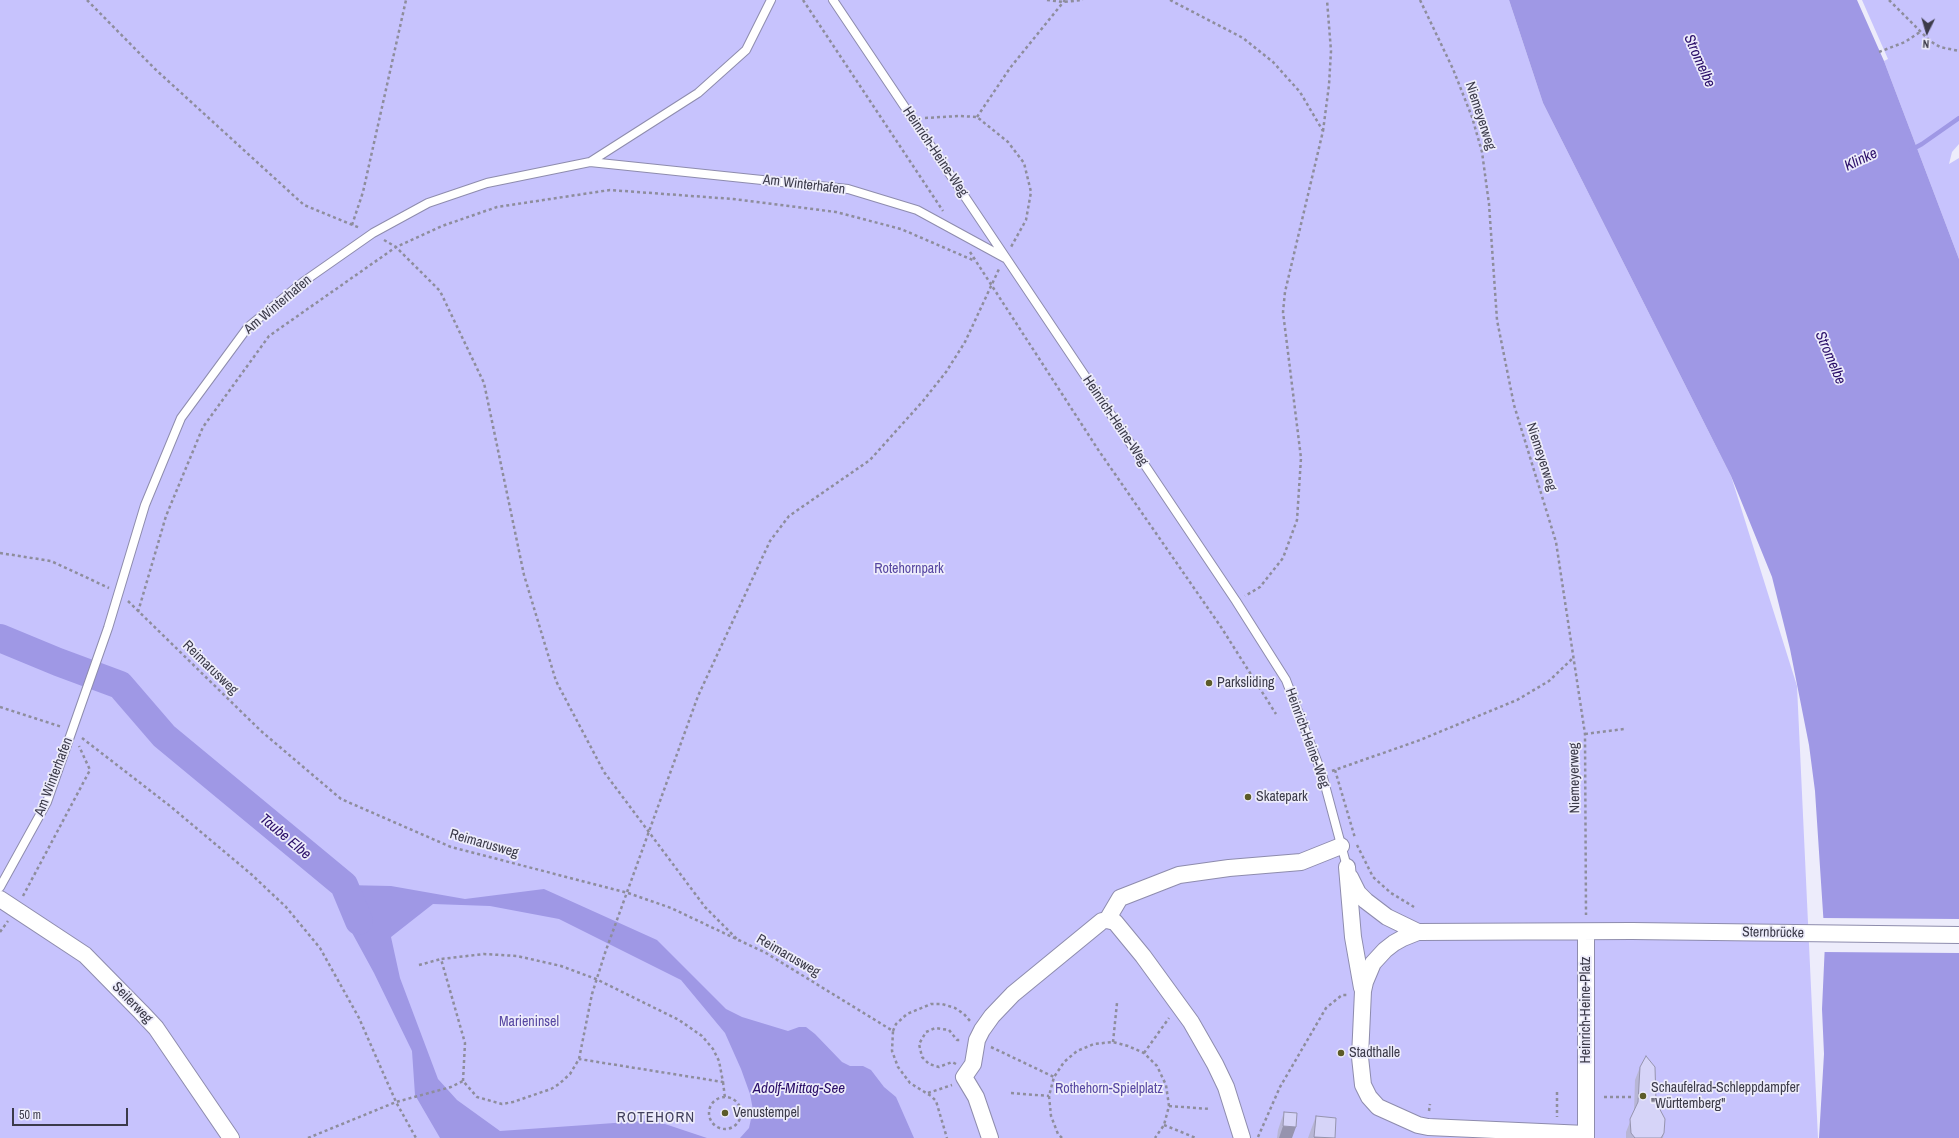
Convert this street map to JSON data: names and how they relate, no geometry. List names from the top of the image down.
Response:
{
  "streets": {
    "street": [
      "Heinrich-Heine-Weg",
      "Sternbrücke",
      "Seilerweg",
      "Heinrich-Heine-Platz"
    ],
    "lane": ["Am Winterhafen"],
    "path": ["Niemeyerweg", "Reimarusweg"]
  },
  "crossings": [
    ["Niemeyerweg", "Heinrich-Heine-Weg"],
    ["Niemeyerweg", "Sternbrücke"],
    ["Niemeyerweg", "Heinrich-Heine-Platz"],
    ["Heinrich-Heine-Weg", "Am Winterhafen"],
    ["Heinrich-Heine-Weg", "Heinrich-Heine-Platz"],
    ["Am Winterhafen", "Reimarusweg"],
    ["Sternbrücke", "Heinrich-Heine-Platz"]
  ],
  "districts": ["ROTEHORN"],
  "water": [
    "Stromelbe",
    "Klinke",
    "Taube Elbe",
    "Adolf-Mittag-See"
  ],
  "parks": ["Rotehornpark", "Marieninsel", "Rothehorn-Spielplatz"],
  "places": [
    "Parksliding",
    "Skatepark",
    "Stadthalle",
    "Schaufelrad-Schleppdampfer \"Württemberg\"",
    "Venustempel"
  ],
  "scale_bar": "50 m",
  "north": "bottom"
}
